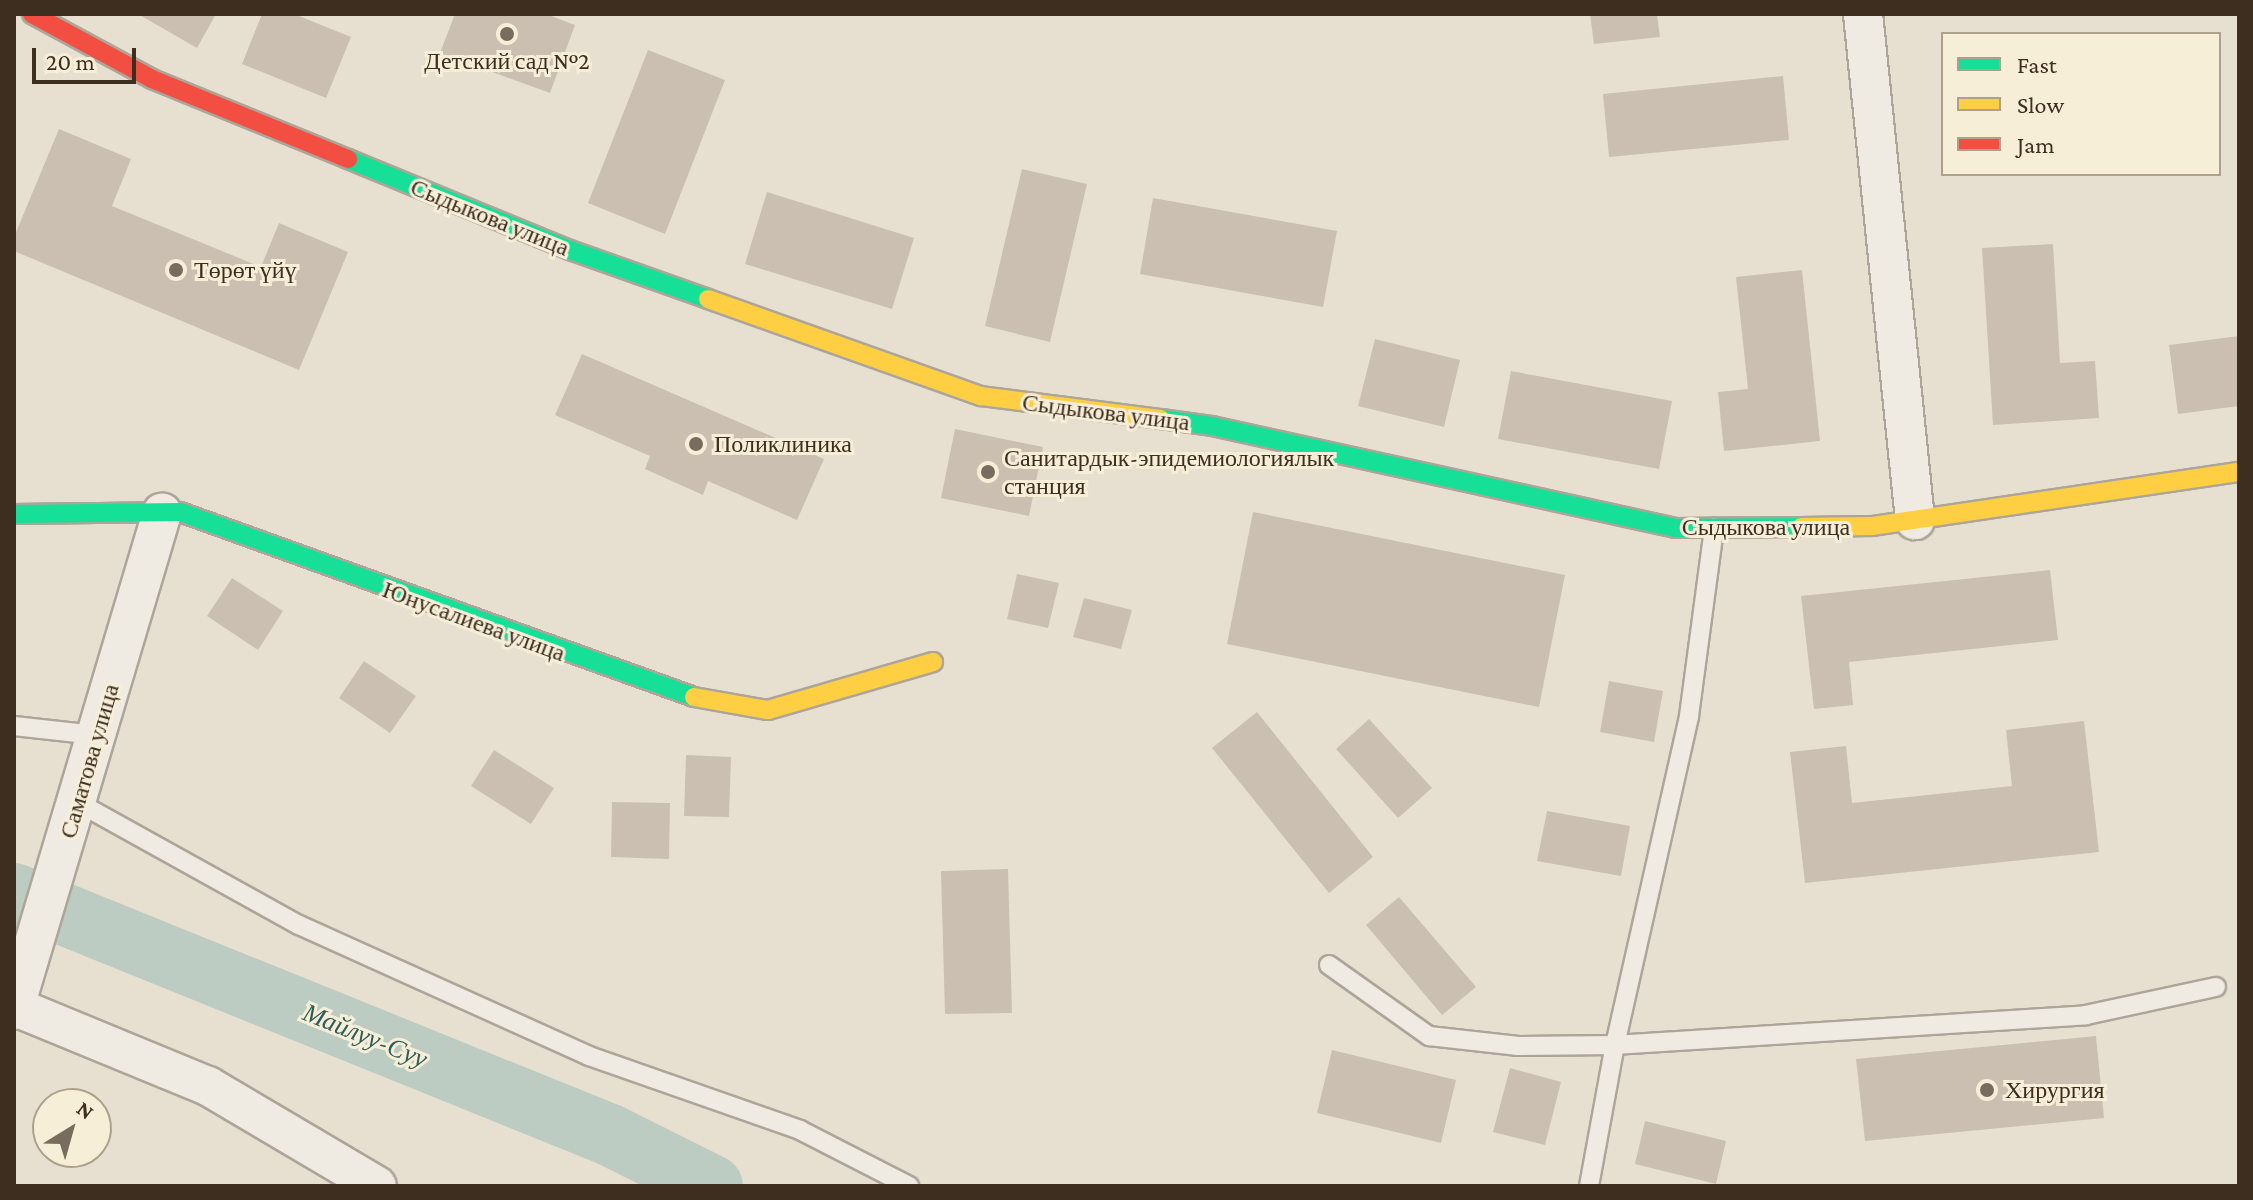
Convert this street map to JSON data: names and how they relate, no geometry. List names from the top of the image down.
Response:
{
  "streets": {
    "street": ["Сыдыкова улица", "Юнусалиева улица", "Саматова улица"]
  },
  "crossings": [
    ["Юнусалиева улица", "Саматова улица"]
  ],
  "water": ["Майлуу-Суу"],
  "places": [
    "Детский сад №2",
    "Төрөт үйү",
    "Поликлиника",
    "Санитардык-эпидемиологиялык станция",
    "Хирургия"
  ],
  "legend": ["Fast", "Slow", "Jam"],
  "scale_bar": "20 m",
  "north": "top right"
}
